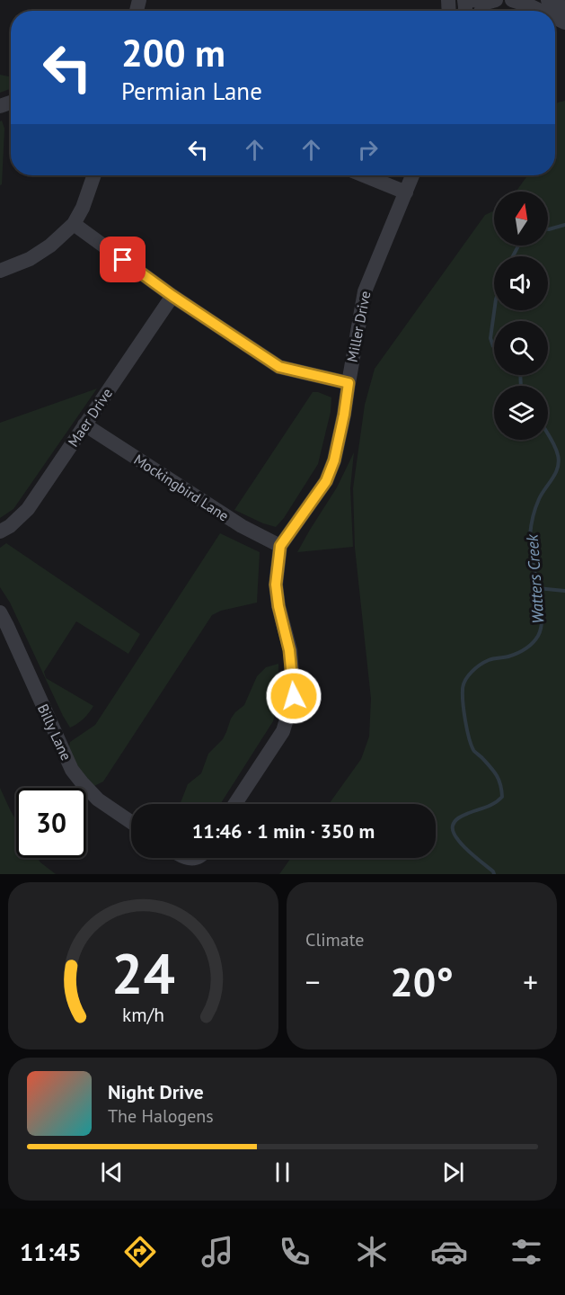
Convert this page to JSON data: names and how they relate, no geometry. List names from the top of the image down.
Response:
{
  "streets": {
    "street": [
      "Miller Drive",
      "Maer Drive",
      "Mockingbird Lane",
      "Billy Lane"
    ]
  },
  "crossings": [
    ["Miller Drive", "Mockingbird Lane"],
    ["Maer Drive", "Mockingbird Lane"]
  ],
  "water": ["Watters Creek"],
  "north": "top",
  "page": {
    "turn": ["200 m", "Permian Lane"],
    "limit": "30",
    "trip": "11:46 · 1 min · 350 m",
    "tile": "Climate",
    "heat": ["−", "20°", "+"],
    "song": ["Night Drive", "The Halogens"],
    "tabs": "11:45",
    "gauge": ["24", "km/h"]
  }
}
